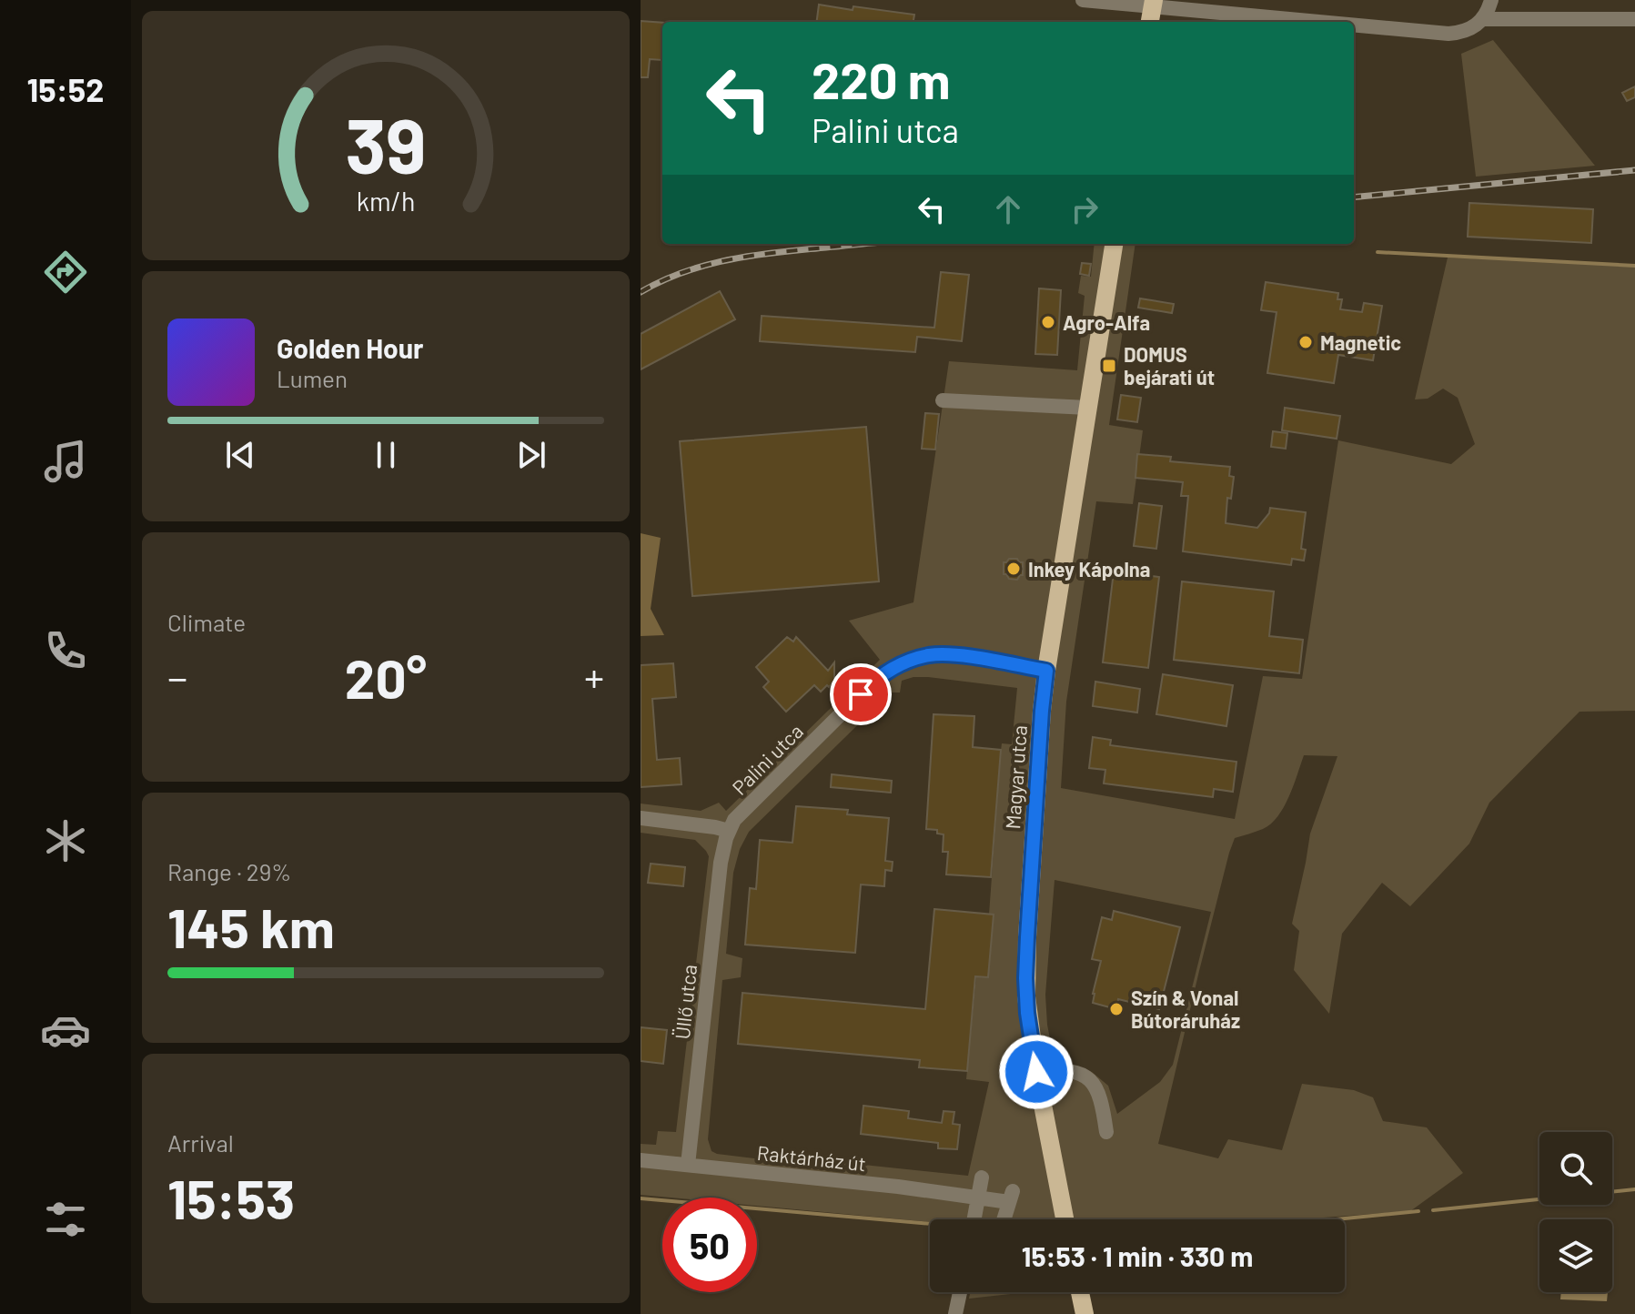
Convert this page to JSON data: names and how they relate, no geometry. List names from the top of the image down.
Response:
{
  "streets": {
    "main road": ["Magyar utca"],
    "street": ["Palini utca", "Üllő utca", "Raktárház út"]
  },
  "crossings": [
    ["Palini utca", "Magyar utca"],
    ["Palini utca", "Üllő utca"],
    ["Üllő utca", "Raktárház út"]
  ],
  "places": {
    "other": [
      "Agro-Alfa",
      "Magnetic",
      "Inkey Kápolna",
      "Szín & Vonal Bútoráruház"
    ],
    "transit": ["DOMUS bejárati út"]
  },
  "page": {
    "tabs": "15:52",
    "turn": ["220 m", "Palini utca"],
    "song": ["Golden Hour", "Lumen"],
    "tile": [
      "Climate",
      ["Range · 29%", "145 km"],
      ["Arrival", "15:53"]
    ],
    "heat": ["−", "20°", "+"],
    "limit": "50",
    "trip": "15:53 · 1 min · 330 m",
    "gauge": ["39", "km/h"]
  }
}
